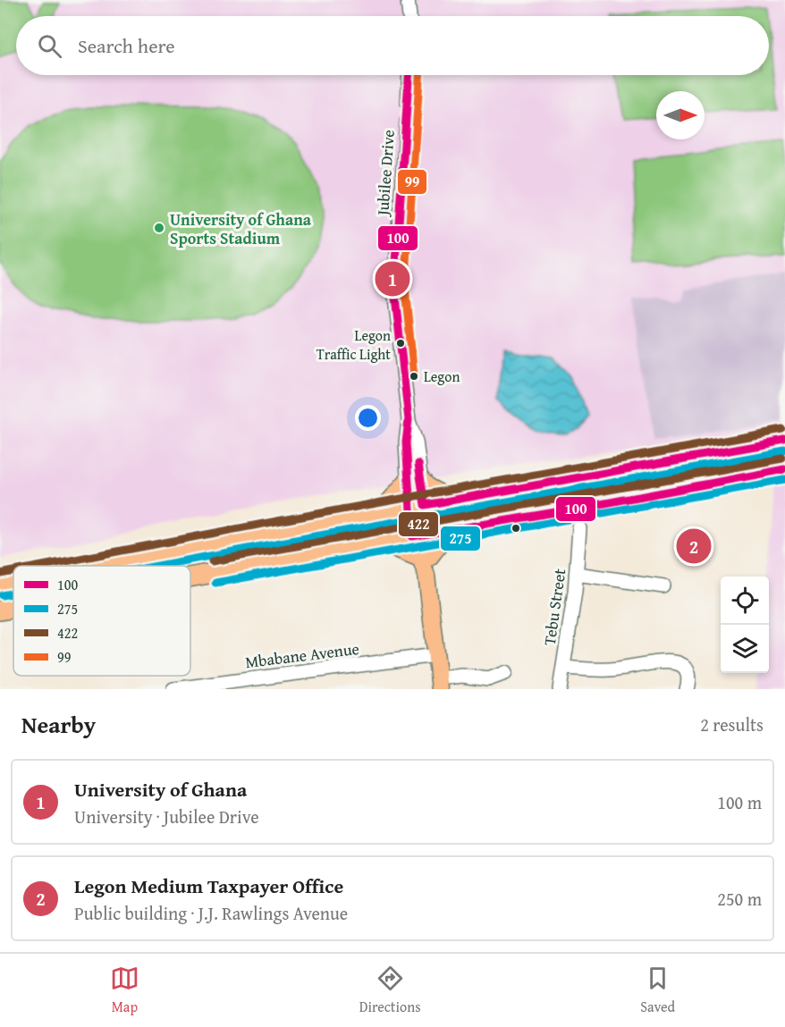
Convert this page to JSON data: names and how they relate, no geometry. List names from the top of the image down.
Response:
{
  "streets": {
    "street": ["Jubilee Drive", "Tebu Street", "Mbabane Avenue"]
  },
  "places": ["University of Ghana Sports Stadium", "Legon Traffic Light", "Legon"],
  "lines": [
    "transit line 100",
    "transit line 99",
    "transit line 422",
    "transit line 275"
  ],
  "legend": [
    "100",
    "275",
    "422",
    "99"
  ],
  "north": "right",
  "page": {
    "search": "Search here",
    "pins": ["1", "2"],
    "heading": ["Nearby", "2 results"],
    "list": [
      {
        "mark": "1",
        "name": "University of Ghana",
        "note": "University · Jubilee Drive",
        "value": "100 m"
      },
      {
        "mark": "2",
        "name": "Legon Medium Taxpayer Office",
        "note": "Public building · J.J. Rawlings Avenue",
        "value": "250 m"
      }
    ],
    "nav": ["Map", "Directions", "Saved"]
  }
}
